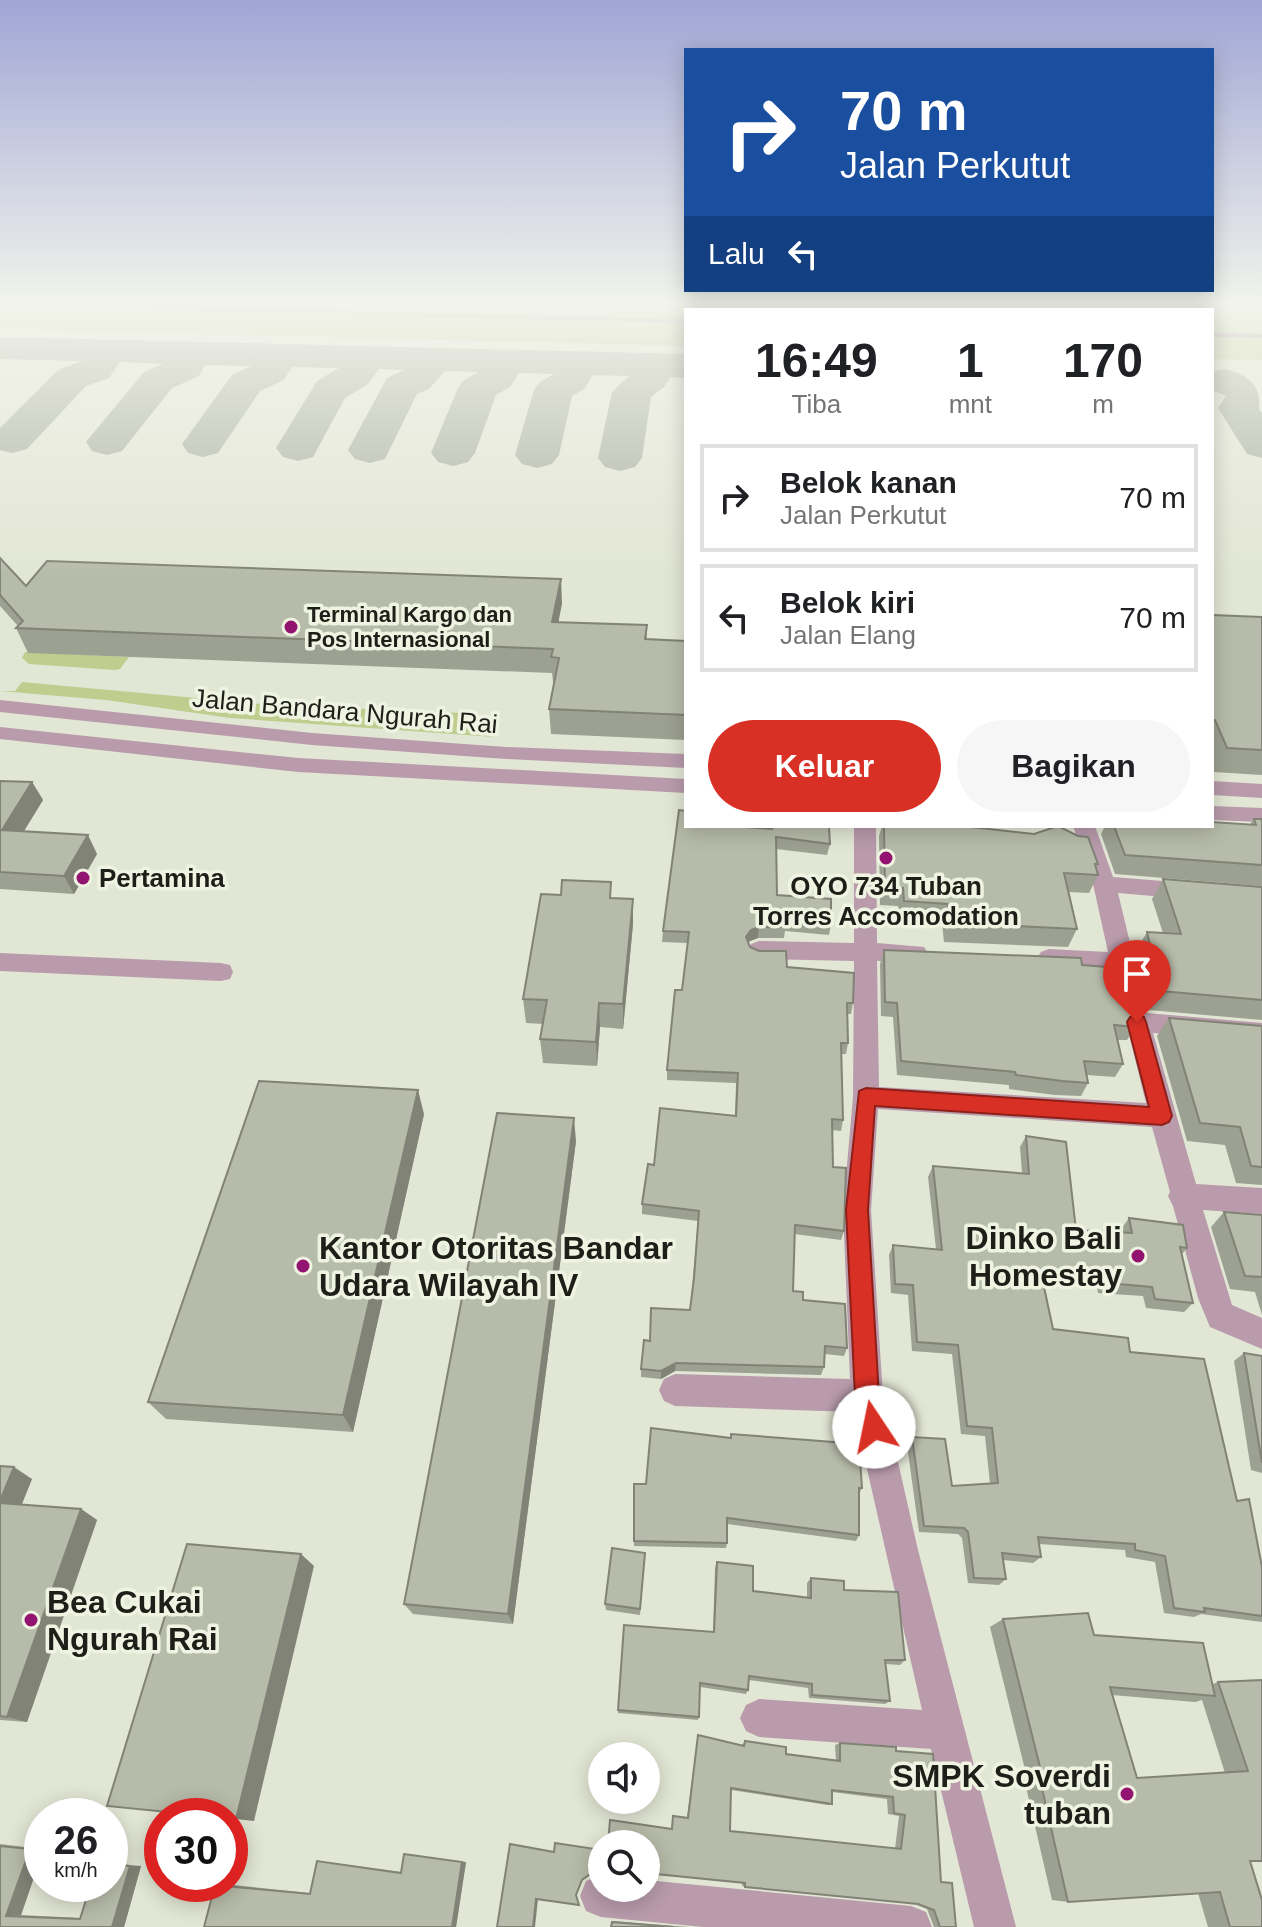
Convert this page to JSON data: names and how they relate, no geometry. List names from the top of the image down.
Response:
{
  "streets": {
    "street": ["Jalan Bandara Ngurah Rai"]
  },
  "places": [
    "Terminal Kargo dan Pos Internasional",
    "OYO 734 Tuban Torres Accomodation",
    "Pertamina",
    "Dinko Bali Homestay",
    "Kantor Otoritas Bandar Udara Wilayah IV",
    "Bea Cukai Ngurah Rai",
    "SMPK Soverdi tuban"
  ],
  "page": {
    "turn": ["70 m", "Jalan Perkutut"],
    "then": "Lalu",
    "eta": [
      "16:49",
      "Tiba",
      "1",
      "mnt",
      "170",
      "m"
    ],
    "list": [
      {
        "name": "Belok kanan",
        "note": "Jalan Perkutut",
        "value": "70 m"
      },
      {
        "name": "Belok kiri",
        "note": "Jalan Elang",
        "value": "70 m"
      }
    ],
    "buttons": ["Keluar", "Bagikan"],
    "speed": "26 km/h",
    "limit": "30"
  }
}
